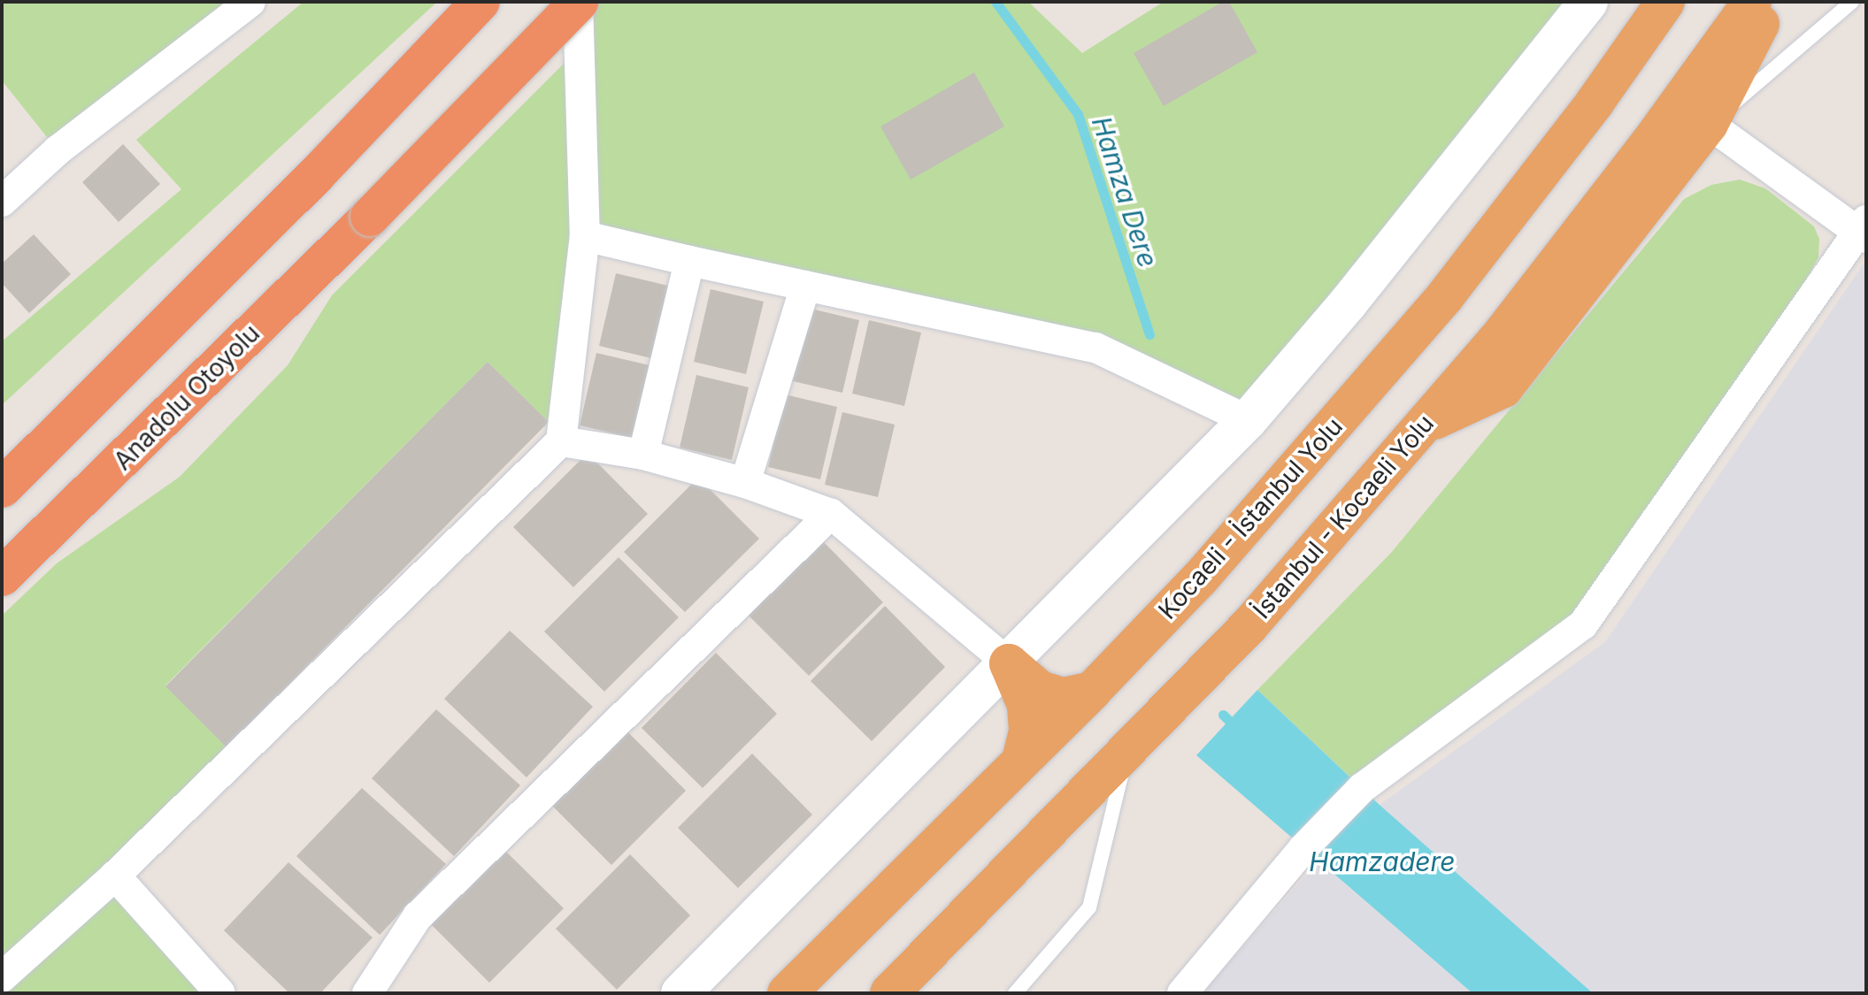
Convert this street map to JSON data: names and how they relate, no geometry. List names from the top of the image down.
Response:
{
  "streets": {
    "highway": ["Anadolu Otoyolu", "İstanbul - Kocaeli Yolu", "Kocaeli - İstanbul Yolu"]
  },
  "water": ["Hamza Dere", "Hamzadere"]
}
